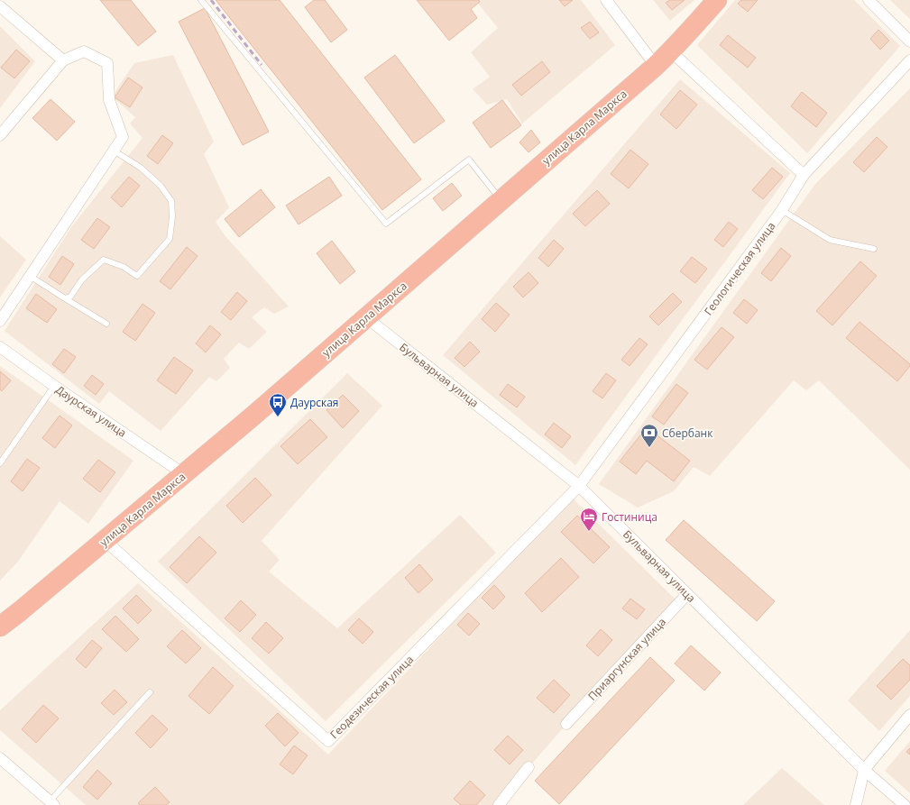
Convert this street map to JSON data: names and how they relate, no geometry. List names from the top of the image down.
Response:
{
  "streets": {
    "highway": ["улица Карла Маркса"],
    "street": [
      "Геологическая улица",
      "Бульварная улица",
      "Даурская улица",
      "Приаргунская улица",
      "Геодезическая улица"
    ]
  },
  "crossings": [
    ["улица Карла Маркса", "Бульварная улица"],
    ["улица Карла Маркса", "Даурская улица"],
    ["улица Карла Маркса", "Геодезическая улица"],
    ["Геологическая улица", "Бульварная улица"],
    ["Геологическая улица", "Геодезическая улица"],
    ["Бульварная улица", "Приаргунская улица"],
    ["Бульварная улица", "Геодезическая улица"]
  ],
  "places": {
    "bus stop": ["Даурская"],
    "bank": ["Сбербанк"],
    "hotel": ["Гостиница"]
  }
}
